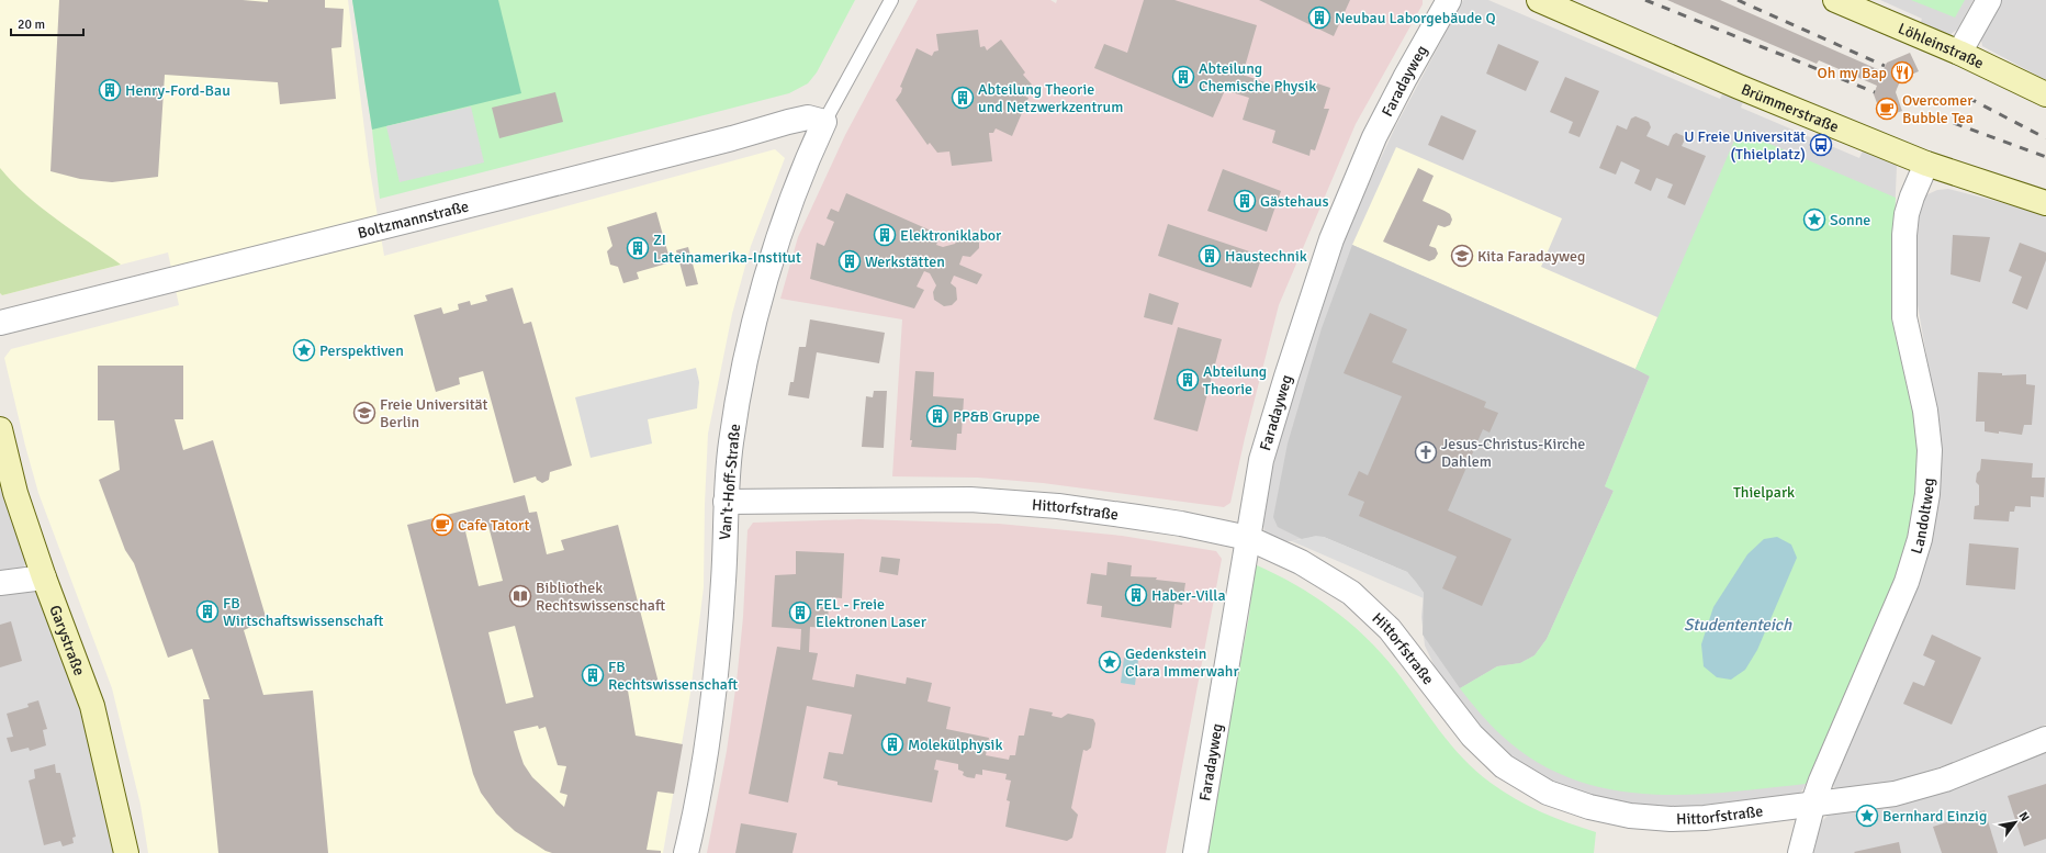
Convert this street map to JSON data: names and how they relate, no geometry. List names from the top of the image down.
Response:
{
  "streets": {
    "main road": ["Löhleinstraße", "Brümmerstraße", "Garystraße"],
    "street": [
      "Faradayweg",
      "Boltzmannstraße",
      "Van't-Hoff-Straße",
      "Hittorfstraße",
      "Landoltweg"
    ]
  },
  "crossings": [
    ["Faradayweg", "Hittorfstraße"],
    ["Brümmerstraße", "Landoltweg"],
    ["Boltzmannstraße", "Van't-Hoff-Straße"],
    ["Van't-Hoff-Straße", "Hittorfstraße"],
    ["Hittorfstraße", "Landoltweg"]
  ],
  "water": ["Studententeich"],
  "parks": ["Thielpark"],
  "places": {
    "building": [
      "Neubau Laborgebäude Q",
      "Abteilung Chemische Physik",
      "Henry-Ford-Bau",
      "Abteilung Theorie und Netzwerkzentrum",
      "Gästehaus",
      "Elektroniklabor",
      "ZI Lateinamerika-Institut",
      "Haustechnik",
      "Werkstätten",
      "Abteilung Theorie",
      "PP&B Gruppe",
      "Haber-Villa",
      "FB Wirtschaftswissenschaft",
      "FEL - Freie Elektronen Laser",
      "FB Rechtswissenschaft",
      "Molekülphysik"
    ],
    "restaurant": ["Oh my Bap"],
    "cafe": ["Overcomer Bubble Tea", "Cafe Tatort"],
    "bus stop": ["U Freie Universität (Thielplatz)"],
    "place": [
      "Sonne",
      "Perspektiven",
      "Gedenkstein Clara Immerwahr",
      "Bernhard Einzig"
    ],
    "school or university": ["Kita Faradayweg", "Freie Universität Berlin"],
    "church": ["Jesus-Christus-Kirche Dahlem"],
    "library": ["Bibliothek Rechtswissenschaft"]
  },
  "scale_bar": "20 m",
  "north": "top right"
}
